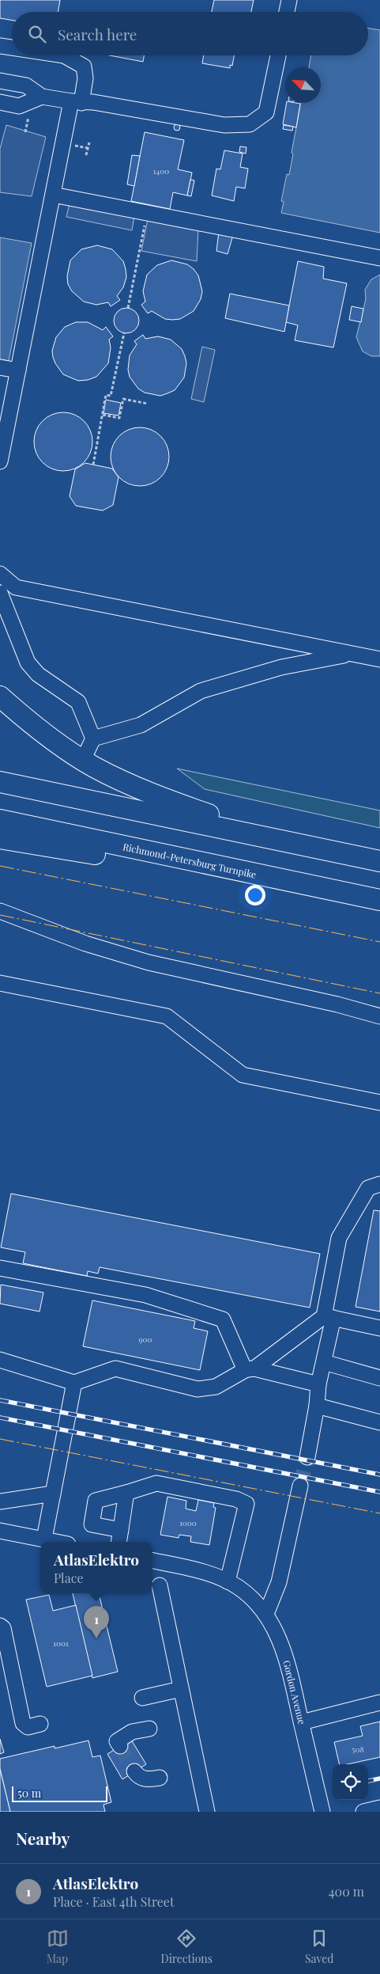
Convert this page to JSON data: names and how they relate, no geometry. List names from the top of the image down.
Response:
{
  "streets": {
    "highway": ["Richmond-Petersburg Turnpike"],
    "street": ["Gordon Avenue"]
  },
  "house_numbers": [
    "1400",
    "900",
    "1000",
    "1001",
    "508"
  ],
  "scale_bar": "50 m",
  "north": "top left",
  "page": {
    "search": "Search here",
    "popup": ["AtlasElektro", "Place"],
    "pins": "1",
    "scale": "50 m",
    "heading": "Nearby",
    "list": [
      {
        "mark": "1",
        "name": "AtlasElektro",
        "note": "Place · East 4th Street",
        "value": "400 m"
      }
    ],
    "nav": ["Map", "Directions", "Saved"]
  }
}
